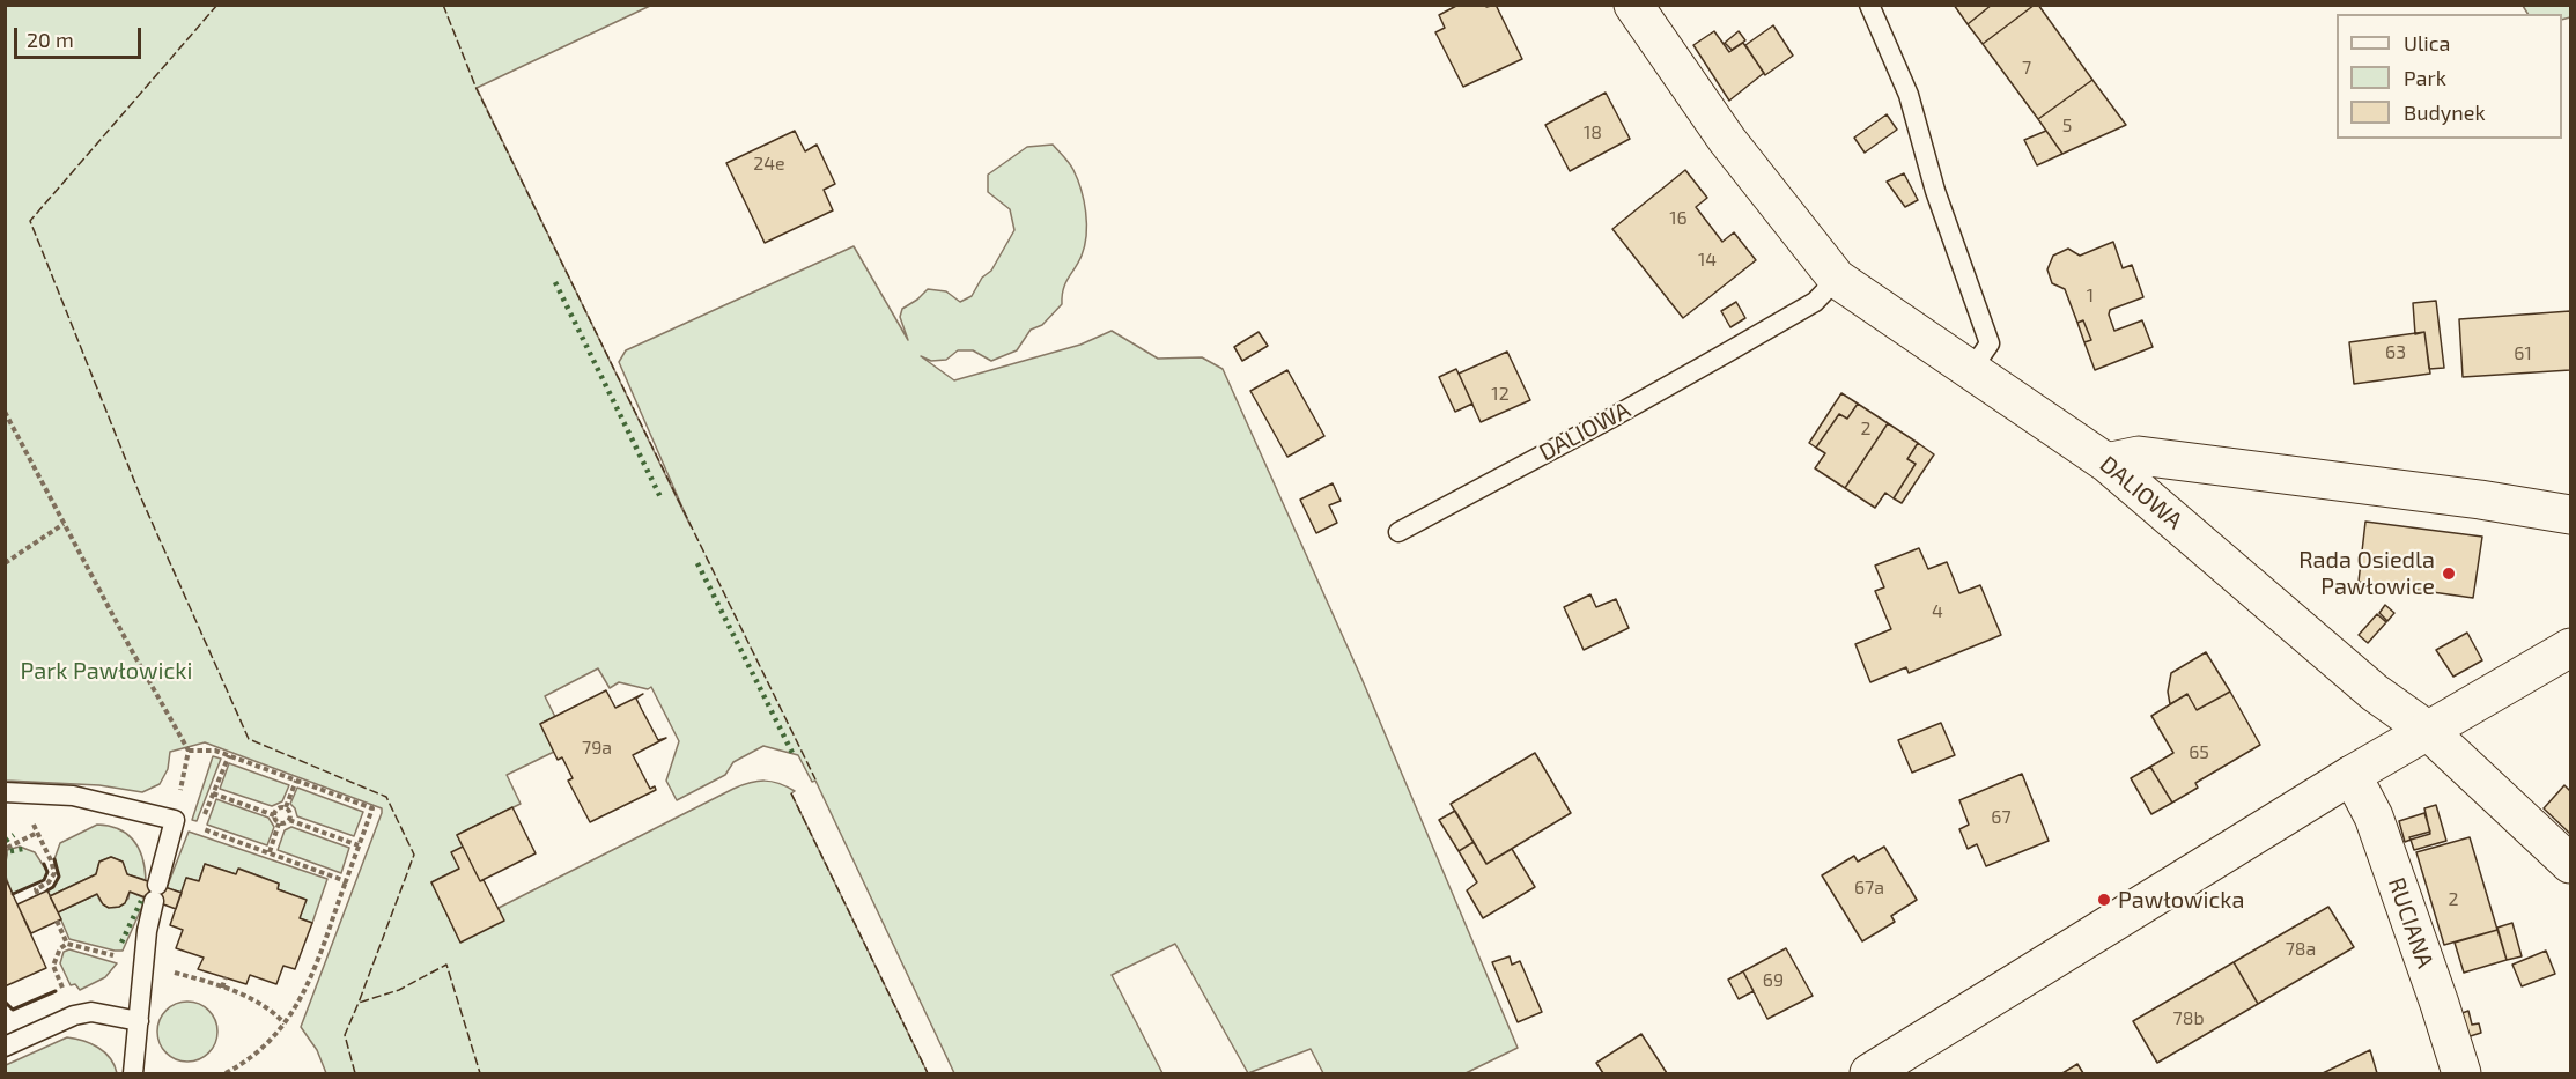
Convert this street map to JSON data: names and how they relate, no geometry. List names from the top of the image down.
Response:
{
  "streets": {
    "street": ["DALIOWA", "RUCIANA"]
  },
  "parks": ["Park Pawłowicki"],
  "places": ["Rada Osiedla Pawłowice", "Pawłowicka"],
  "house_numbers": [
    "7",
    "5",
    "18",
    "24e",
    "16",
    "14",
    "1",
    "63",
    "61",
    "12",
    "2",
    "4",
    "79a",
    "65",
    "67",
    "67a",
    "2",
    "78a",
    "69",
    "78b"
  ],
  "legend": ["Ulica", "Park", "Budynek"],
  "scale_bar": "20 m"
}
